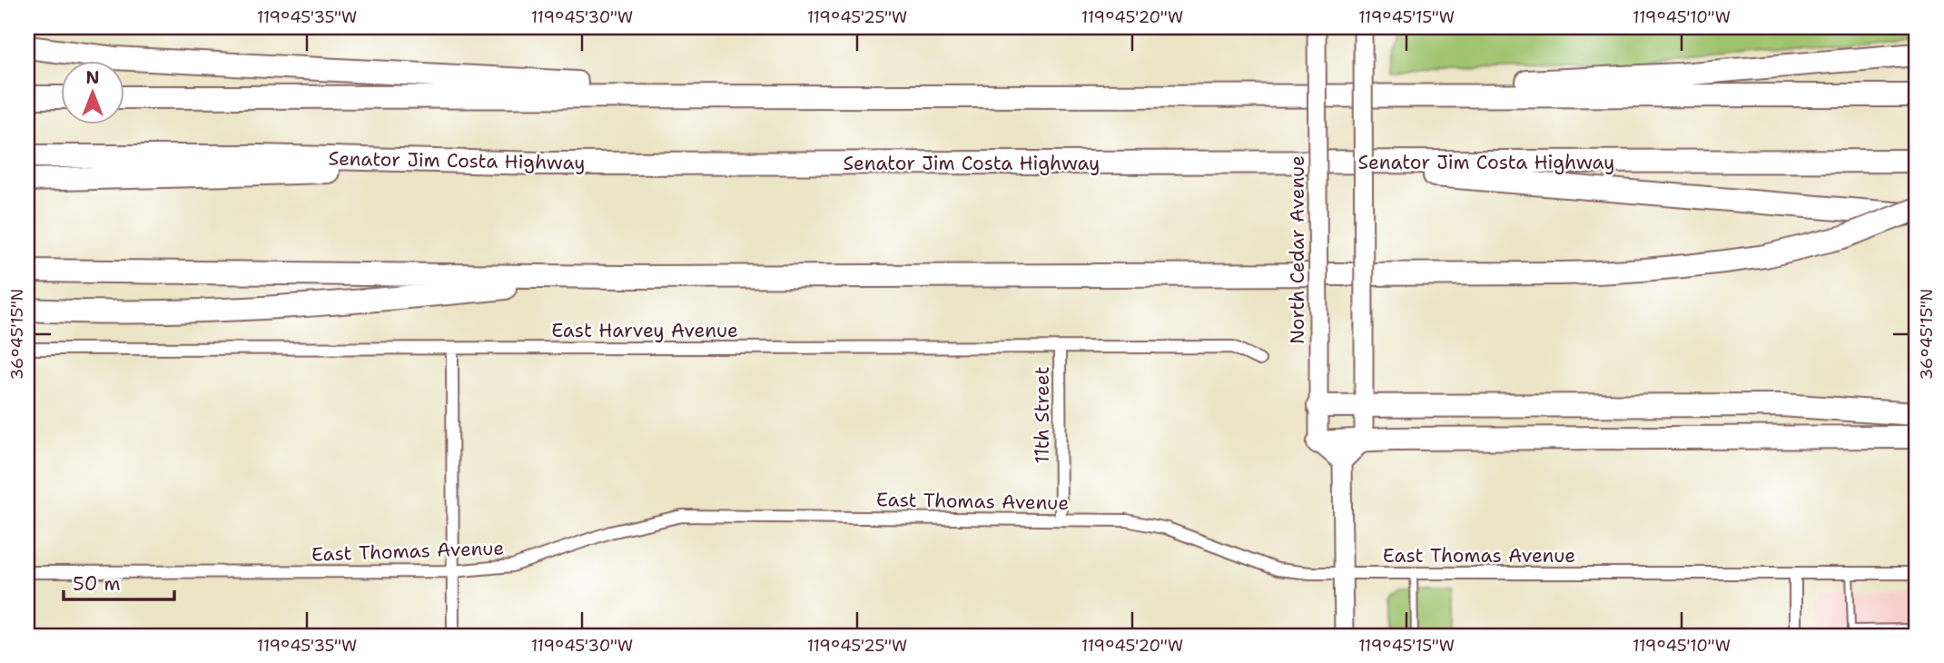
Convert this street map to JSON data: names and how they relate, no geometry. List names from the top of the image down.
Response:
{
  "streets": {
    "highway": ["Senator Jim Costa Highway"],
    "main road": ["North Cedar Avenue"],
    "street": ["East Harvey Avenue", "11th Street", "East Thomas Avenue"]
  },
  "crossings": [
    ["East Harvey Avenue", "11th Street"],
    ["11th Street", "East Thomas Avenue"]
  ],
  "scale_bar": "50 m",
  "north": "top",
  "coordinates": [
    "119°45'35\"W",
    "119°45'30\"W",
    "119°45'25\"W",
    "119°45'20\"W",
    "119°45'15\"W",
    "119°45'10\"W",
    "36°45'15\"N"
  ]
}
